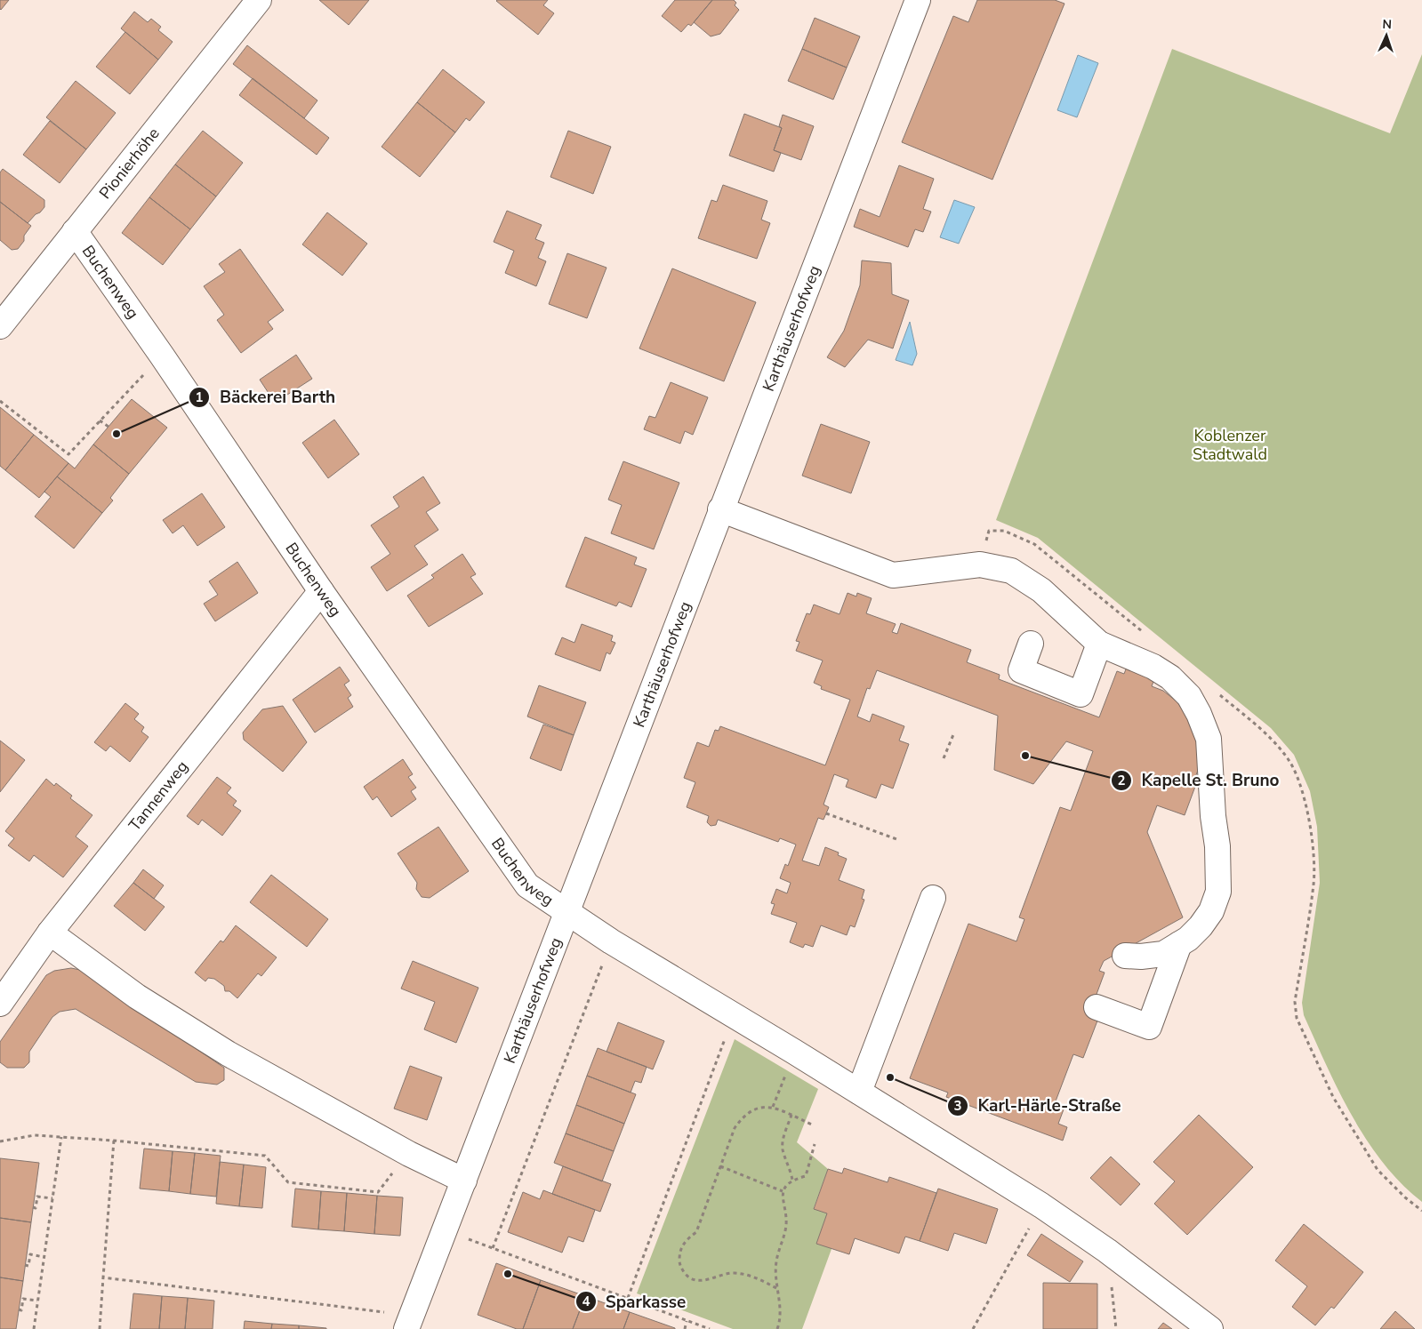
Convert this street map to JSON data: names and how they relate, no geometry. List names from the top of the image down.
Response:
{
  "streets": {
    "street": [
      "Pionierhöhe",
      "Buchenweg",
      "Karthäuserhofweg",
      "Tannenweg"
    ]
  },
  "crossings": [
    ["Pionierhöhe", "Buchenweg"],
    ["Buchenweg", "Karthäuserhofweg"],
    ["Buchenweg", "Tannenweg"]
  ],
  "parks": ["Koblenzer Stadtwald"],
  "places": [
    "Bäckerei Barth",
    "Kapelle St. Bruno",
    "Karl-Härle-Straße",
    "Sparkasse"
  ],
  "north": "top"
}
